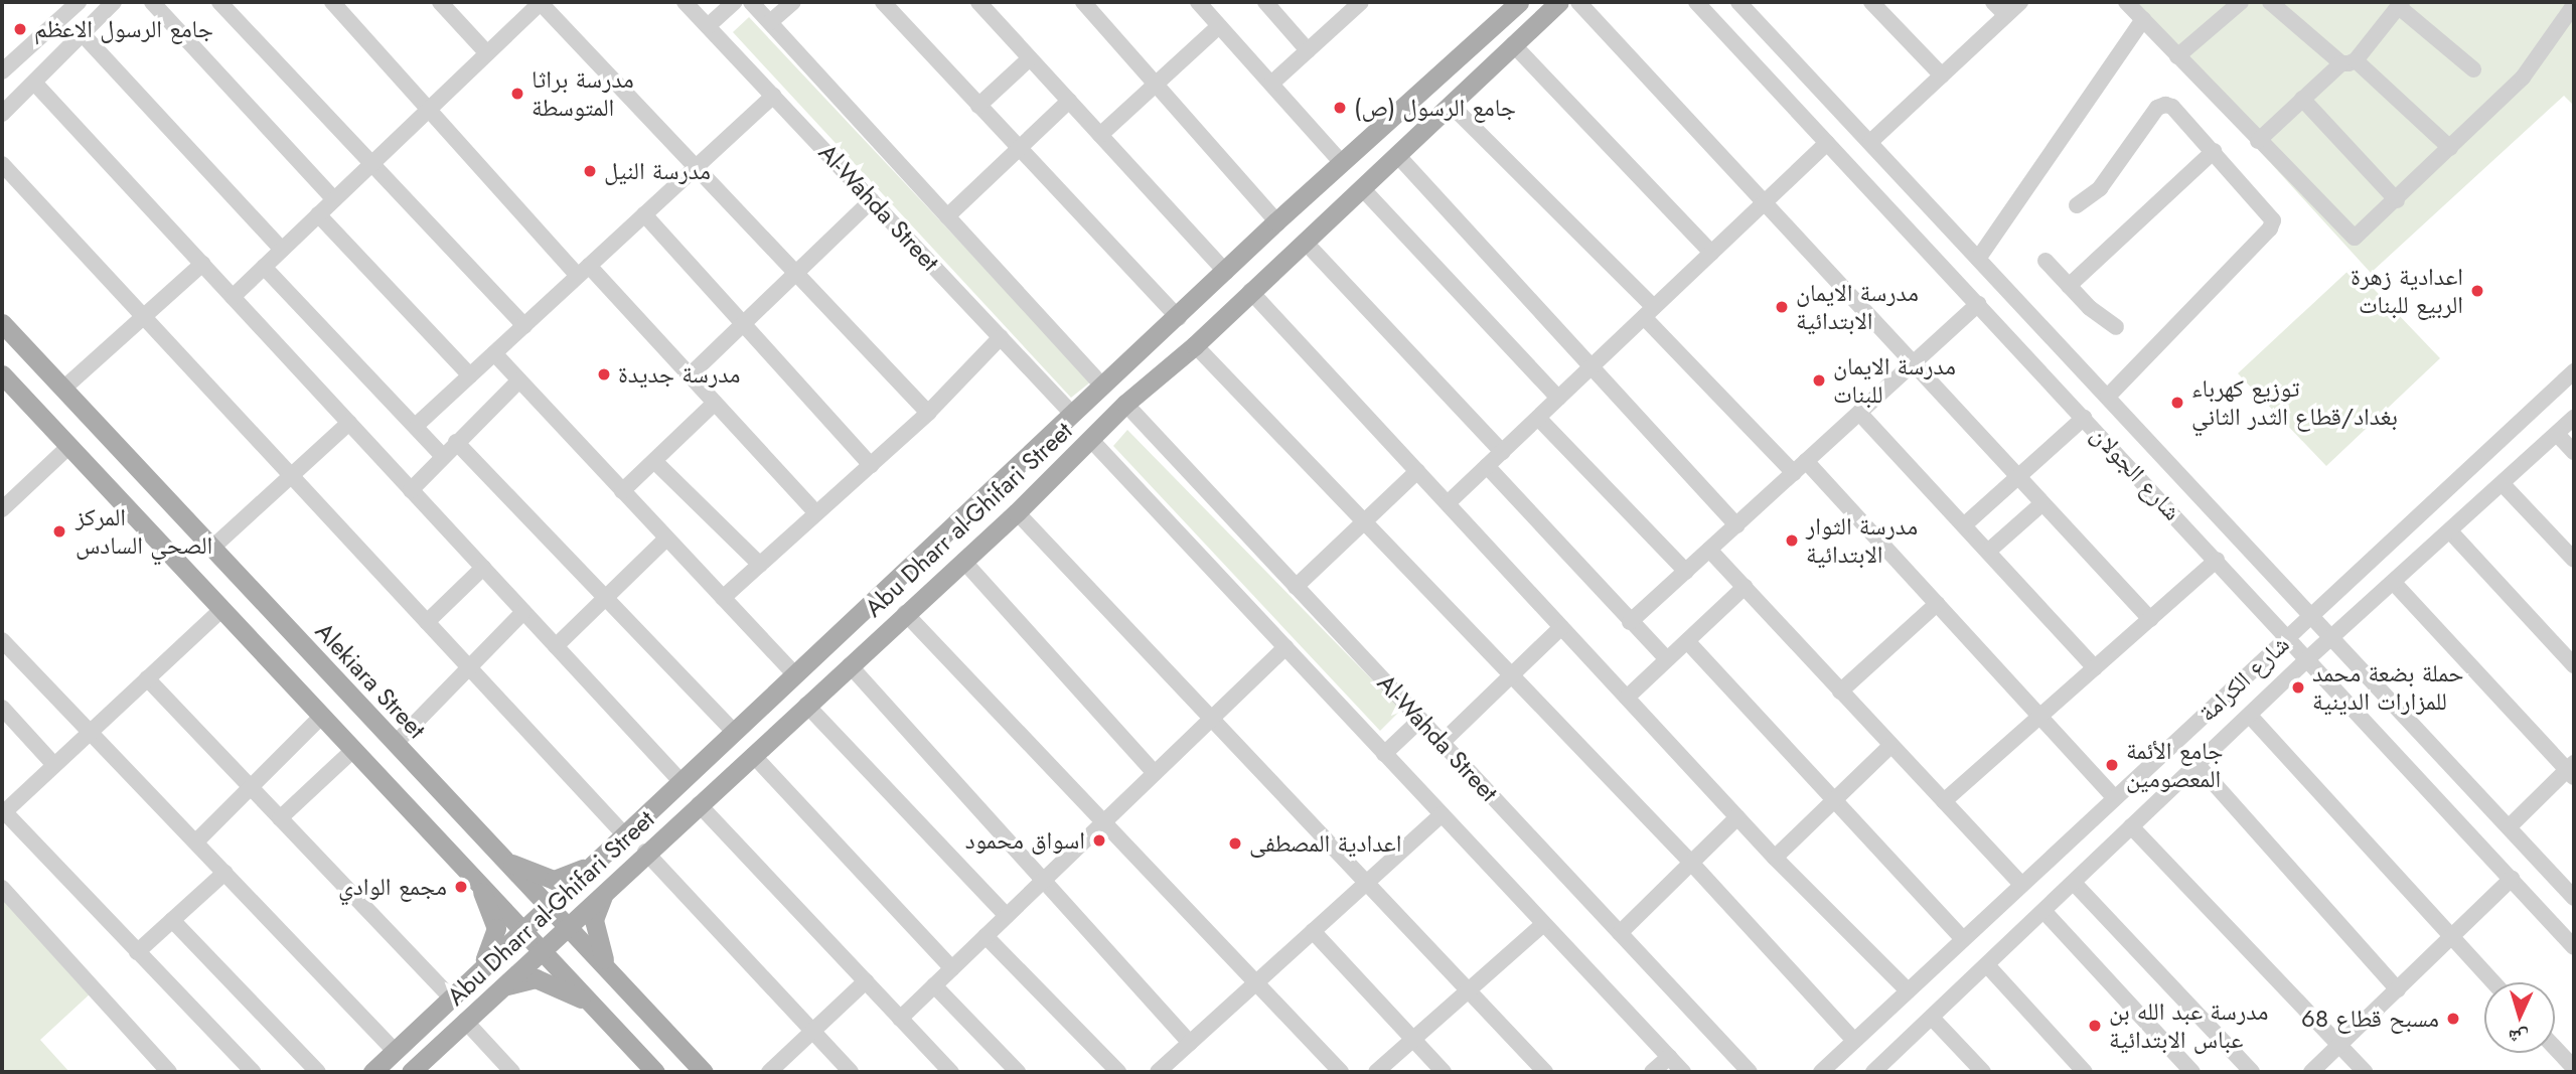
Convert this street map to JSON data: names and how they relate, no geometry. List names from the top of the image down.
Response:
{
  "streets": {
    "main road": ["Abu Dharr al-Ghifari Street", "Alekiara Street"],
    "street": ["Al-Wahda Street", "شارع الجولان", "شارع الكرامة"]
  },
  "crossings": [
    ["Al-Wahda Street", "Abu Dharr al-Ghifari Street"],
    ["شارع الجولان", "شارع الكرامة"],
    ["Abu Dharr al-Ghifari Street", "Alekiara Street"]
  ],
  "places": [
    "جامع الرسول الاعظم",
    "مدرسة براثا المتوسطة",
    "جامع الرسول (ص)",
    "مدرسة النيل",
    "اعدادية زهرة الربيع للبنات",
    "مدرسة الايمان الابتدائية",
    "مدرسة جديدة",
    "مدرسة الايمان للبنات",
    "توزيع كهرباء بغداد/قطاع الثدر الثاني",
    "المركز الصحي السادس",
    "مدرسة الثوار الابتدائية",
    "حملة بضعة محمد للمزارات الدينية",
    "جامع الأئمة المعصومين",
    "اسواق محمود",
    "اعدادية المصطفى",
    "مجمع الوادي",
    "مسبح قطاع 68",
    "مدرسة عبد الله بن عباس الابتدائية"
  ],
  "north": "bottom"
}
